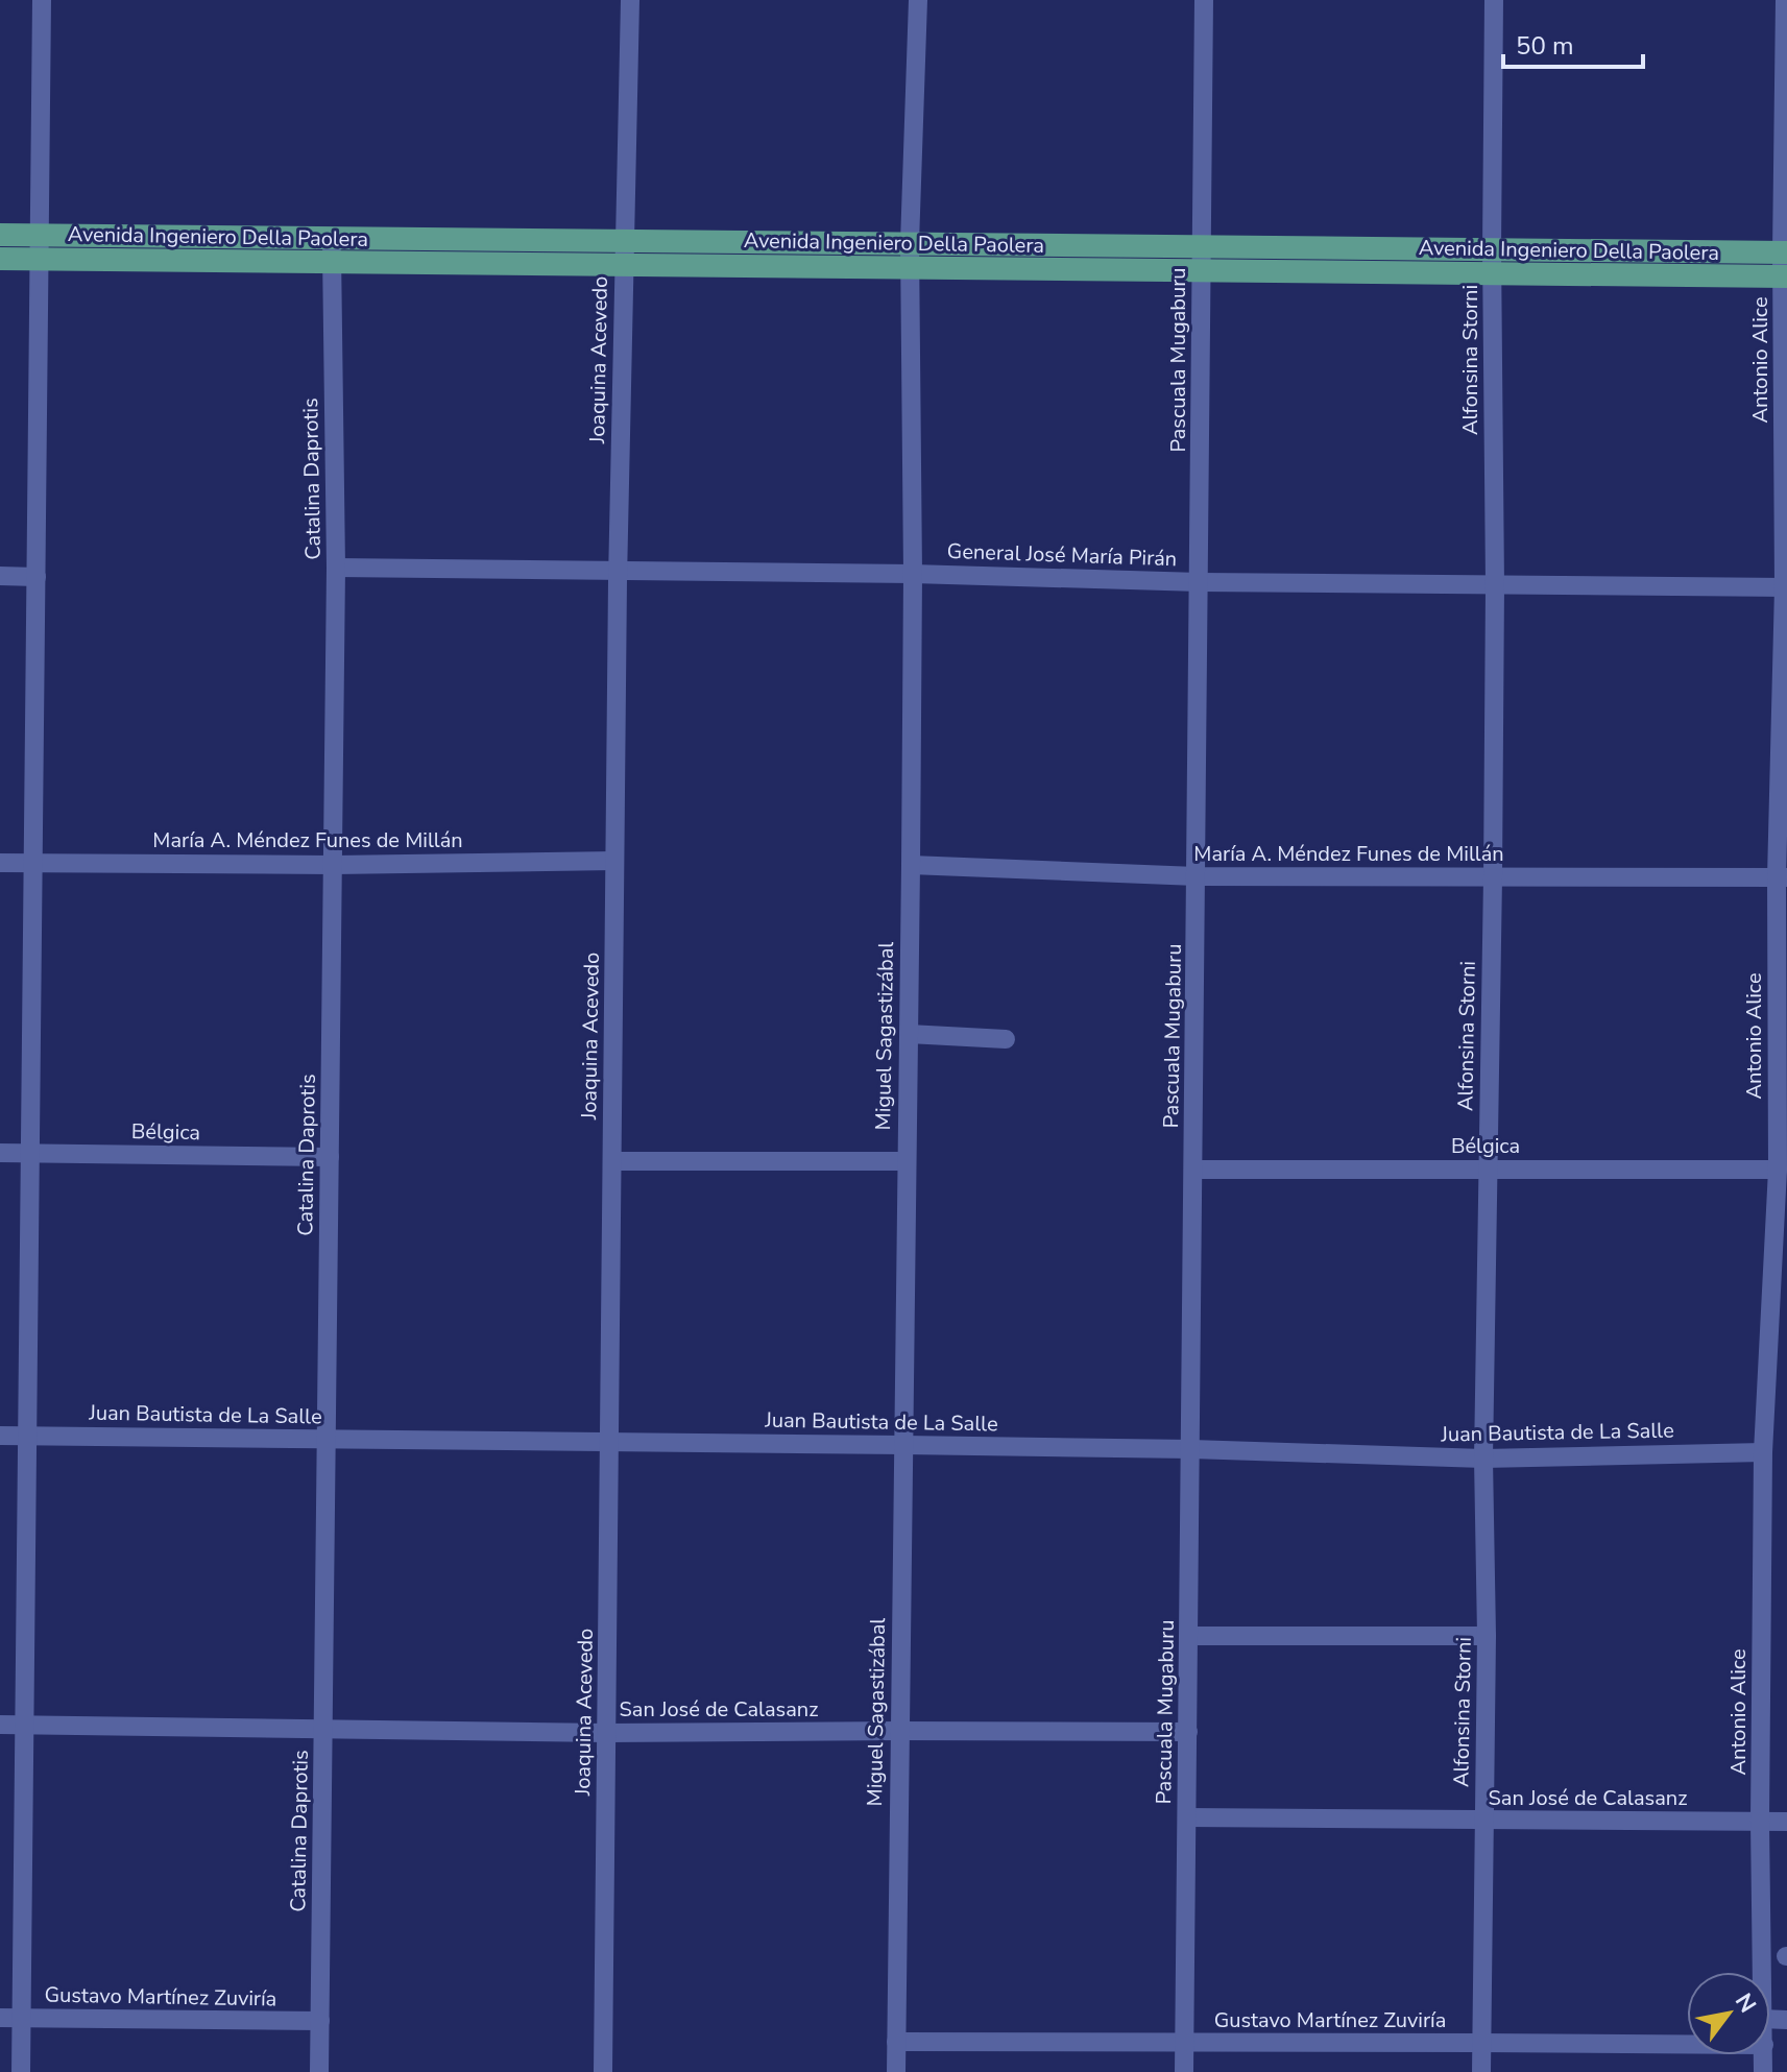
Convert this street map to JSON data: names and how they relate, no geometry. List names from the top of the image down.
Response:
{
  "streets": {
    "main road": ["Avenida Ingeniero Della Paolera"],
    "street": [
      "Joaquina Acevedo",
      "Pascuala Mugaburu",
      "Alfonsina Storni",
      "Antonio Alice",
      "Catalina Daprotis",
      "General José María Pirán",
      "María A. Méndez Funes de Millán",
      "Miguel Sagastizábal",
      "Bélgica",
      "Juan Bautista de La Salle",
      "San José de Calasanz",
      "Gustavo Martínez Zuviría"
    ]
  },
  "crossings": [
    ["Avenida Ingeniero Della Paolera", "Joaquina Acevedo"],
    ["Avenida Ingeniero Della Paolera", "Pascuala Mugaburu"],
    ["Avenida Ingeniero Della Paolera", "Alfonsina Storni"],
    ["Avenida Ingeniero Della Paolera", "Antonio Alice"],
    ["Avenida Ingeniero Della Paolera", "Catalina Daprotis"],
    ["Avenida Ingeniero Della Paolera", "Miguel Sagastizábal"],
    ["Joaquina Acevedo", "General José María Pirán"],
    ["Joaquina Acevedo", "María A. Méndez Funes de Millán"],
    ["Joaquina Acevedo", "Juan Bautista de La Salle"],
    ["Joaquina Acevedo", "San José de Calasanz"],
    ["Pascuala Mugaburu", "General José María Pirán"],
    ["Pascuala Mugaburu", "María A. Méndez Funes de Millán"],
    ["Pascuala Mugaburu", "Bélgica"],
    ["Pascuala Mugaburu", "Juan Bautista de La Salle"],
    ["Pascuala Mugaburu", "San José de Calasanz"],
    ["Pascuala Mugaburu", "Gustavo Martínez Zuviría"],
    ["Alfonsina Storni", "General José María Pirán"],
    ["Alfonsina Storni", "María A. Méndez Funes de Millán"],
    ["Alfonsina Storni", "Bélgica"],
    ["Alfonsina Storni", "Juan Bautista de La Salle"],
    ["Alfonsina Storni", "San José de Calasanz"],
    ["Alfonsina Storni", "Gustavo Martínez Zuviría"],
    ["Antonio Alice", "General José María Pirán"],
    ["Antonio Alice", "María A. Méndez Funes de Millán"],
    ["Antonio Alice", "Bélgica"],
    ["Antonio Alice", "Juan Bautista de La Salle"],
    ["Antonio Alice", "San José de Calasanz"],
    ["Catalina Daprotis", "General José María Pirán"],
    ["Catalina Daprotis", "María A. Méndez Funes de Millán"],
    ["Catalina Daprotis", "Bélgica"],
    ["Catalina Daprotis", "Juan Bautista de La Salle"],
    ["Catalina Daprotis", "San José de Calasanz"],
    ["Catalina Daprotis", "Gustavo Martínez Zuviría"],
    ["General José María Pirán", "Miguel Sagastizábal"],
    ["María A. Méndez Funes de Millán", "Miguel Sagastizábal"],
    ["Miguel Sagastizábal", "Juan Bautista de La Salle"],
    ["Miguel Sagastizábal", "San José de Calasanz"],
    ["Miguel Sagastizábal", "Gustavo Martínez Zuviría"]
  ],
  "scale_bar": "50 m",
  "north": "top right"
}
